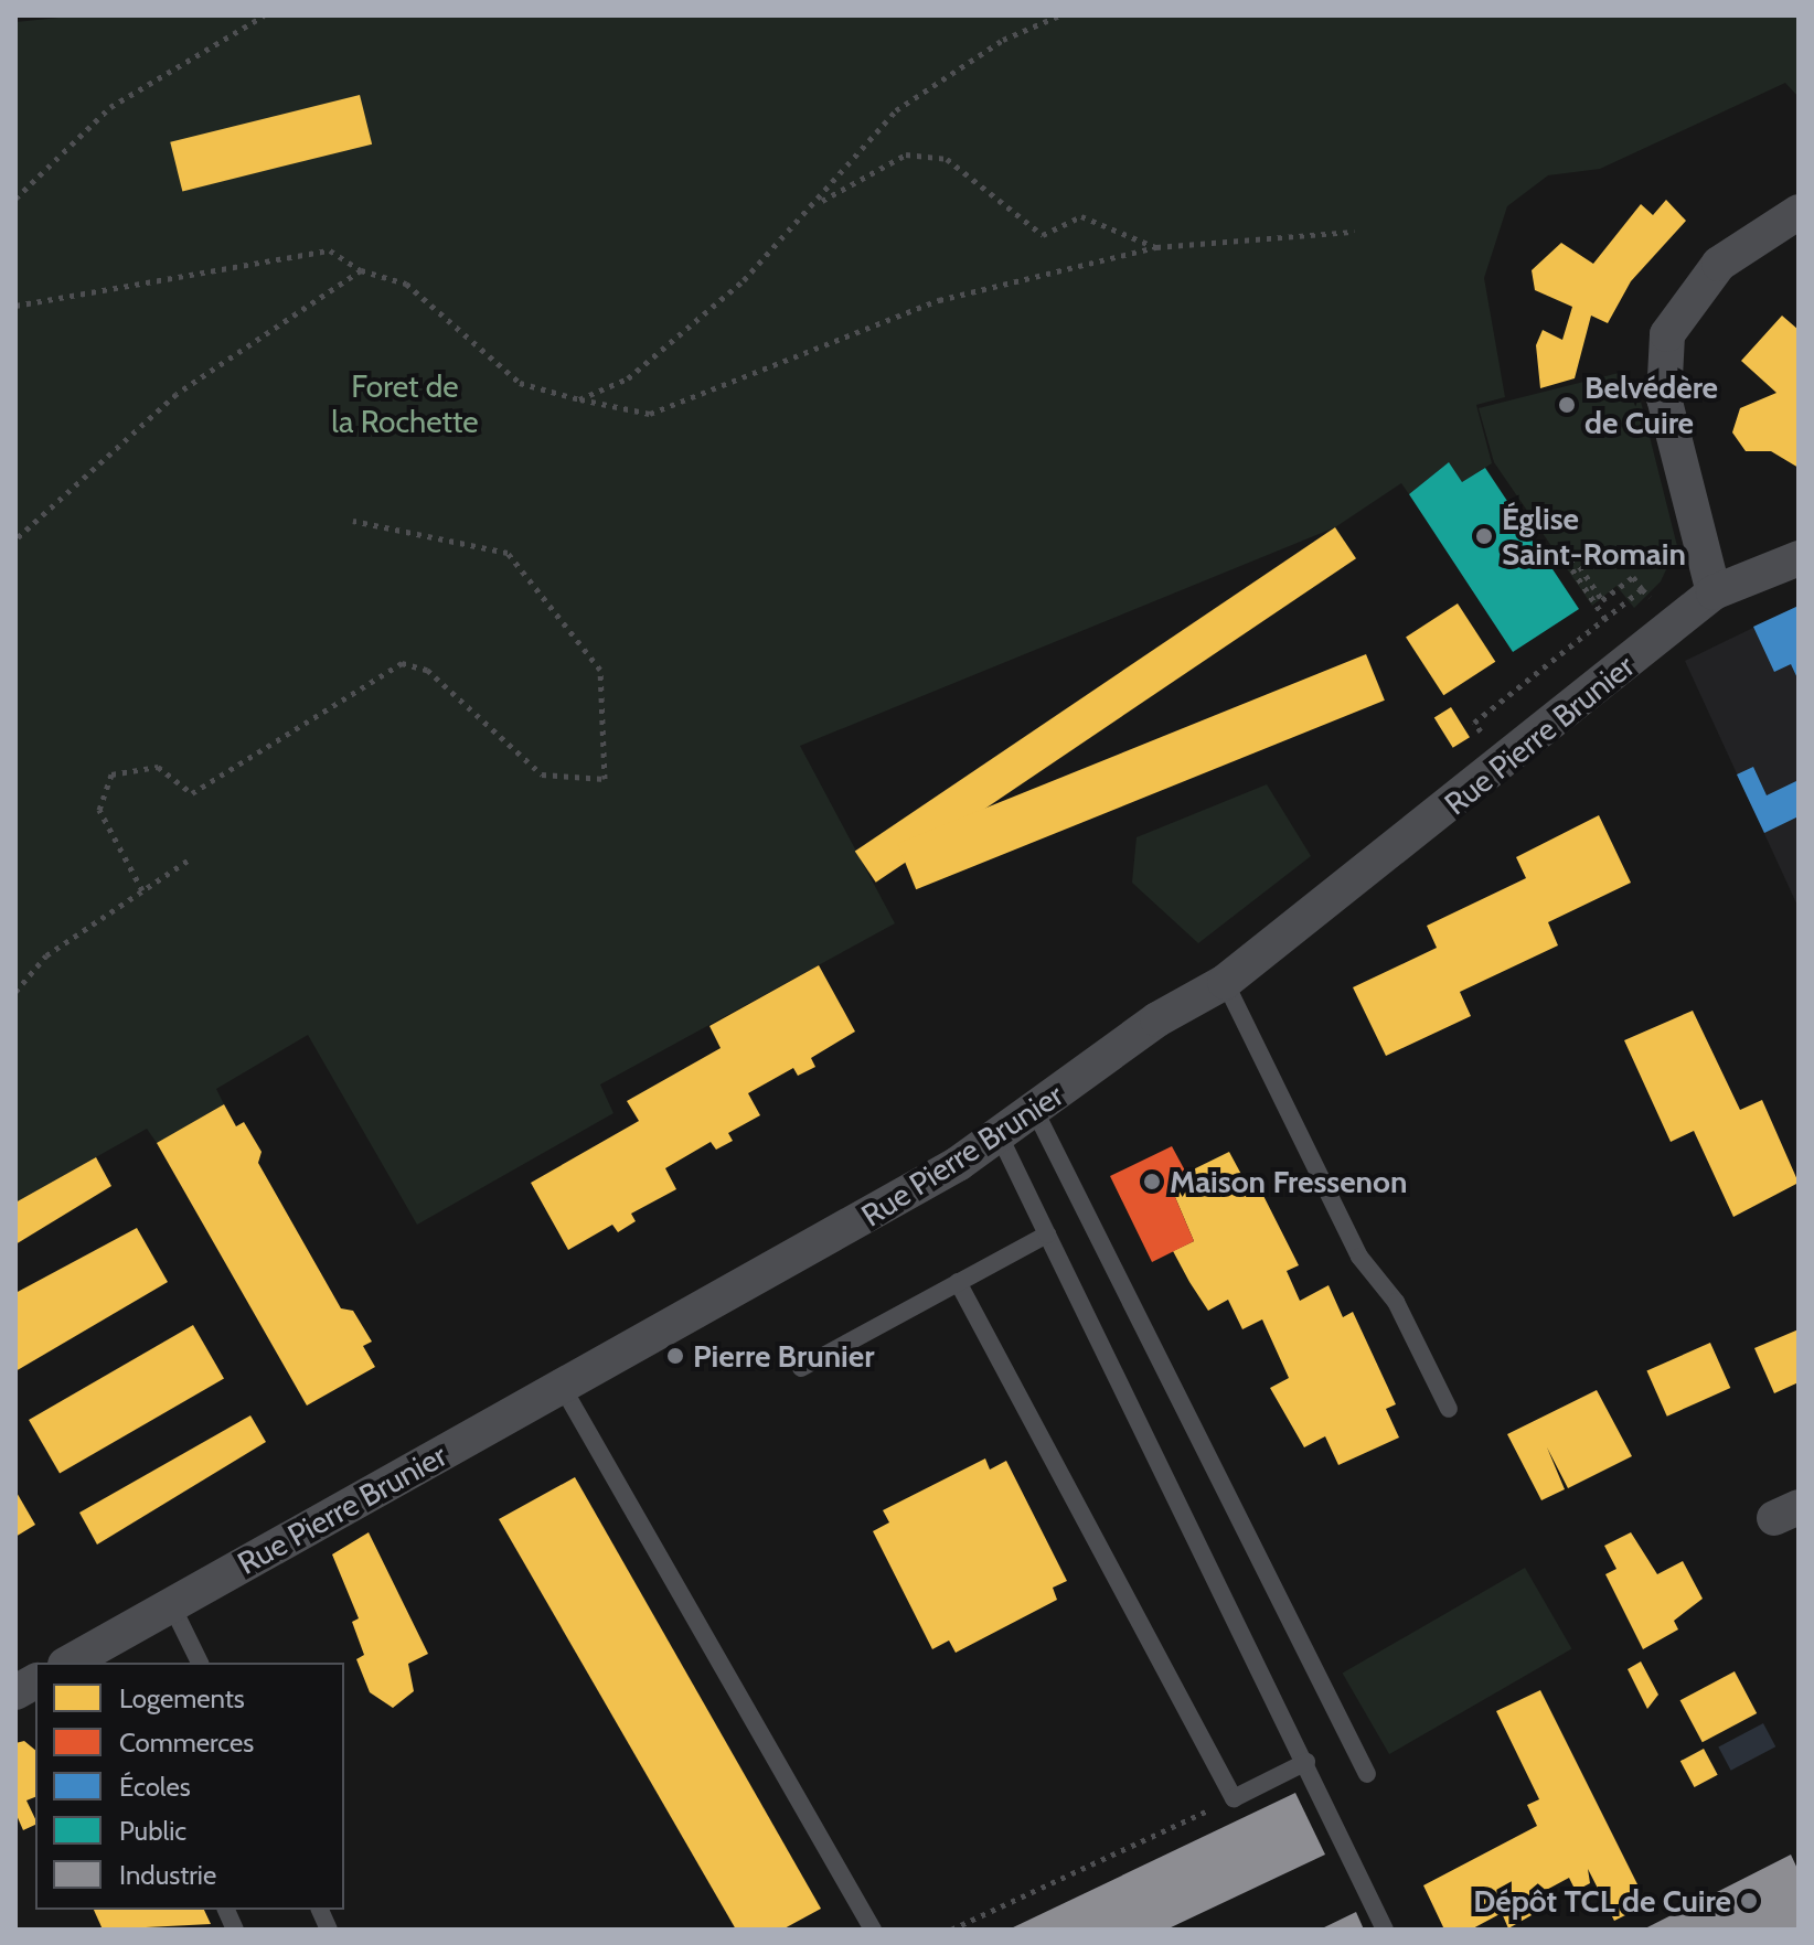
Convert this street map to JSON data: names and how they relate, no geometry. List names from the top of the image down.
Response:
{
  "streets": {
    "street": ["Rue Pierre Brunier"]
  },
  "parks": ["Foret de la Rochette"],
  "places": [
    "Belvédère de Cuire",
    "Église Saint-Romain",
    "Maison Fressenon",
    "Pierre Brunier",
    "Dépôt TCL de Cuire"
  ],
  "legend": [
    "Logements",
    "Commerces",
    "Écoles",
    "Public",
    "Industrie"
  ]
}
